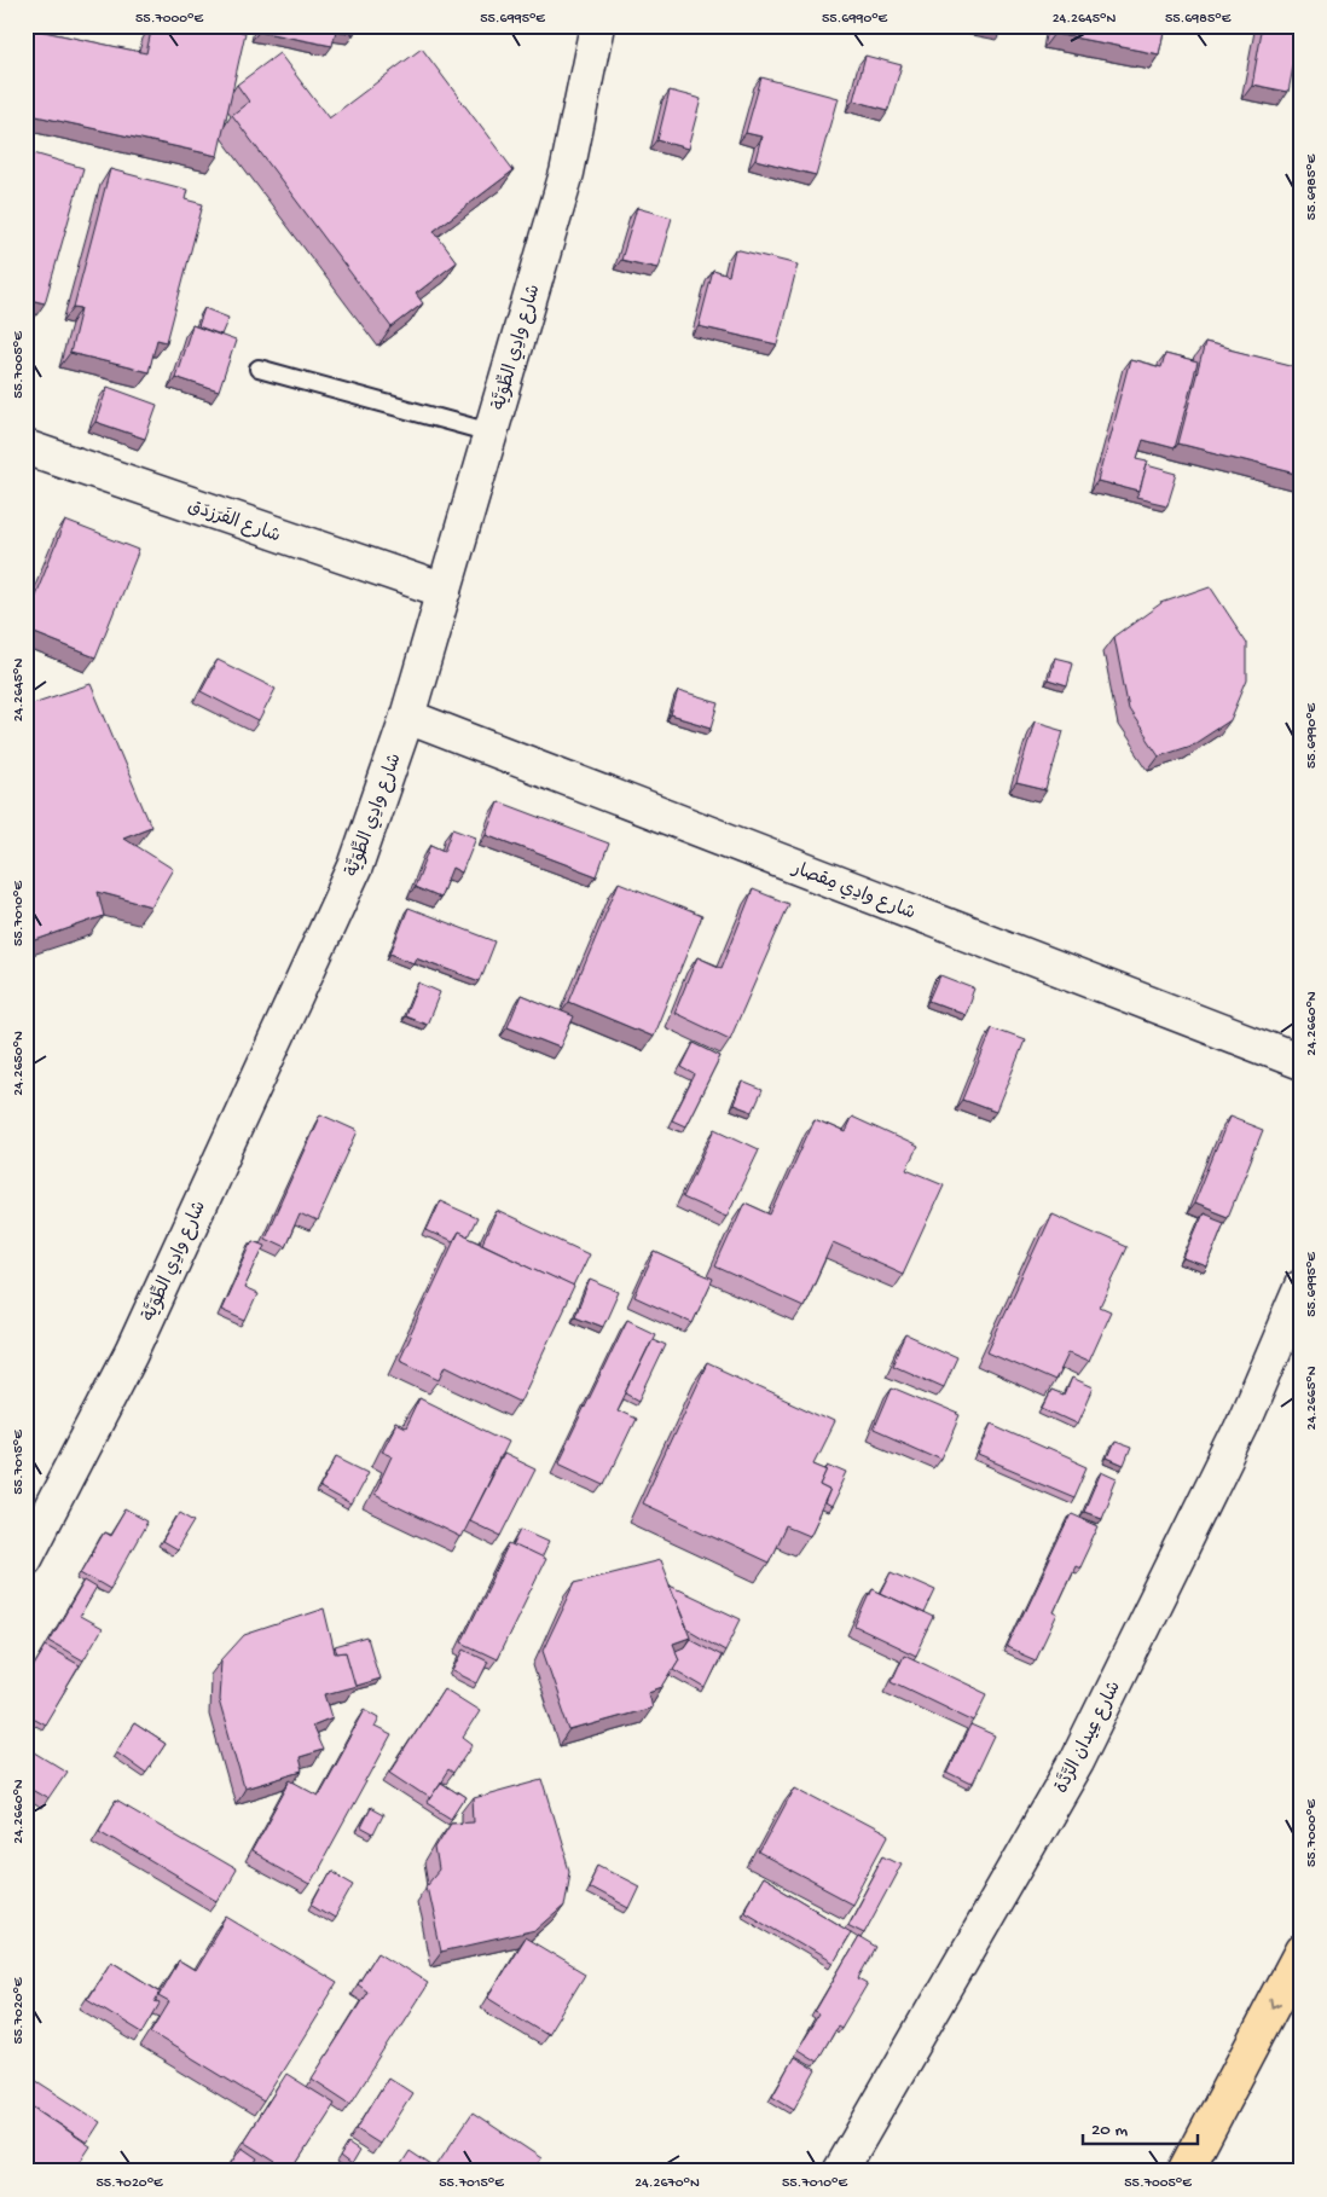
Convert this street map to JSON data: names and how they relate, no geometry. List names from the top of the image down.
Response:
{
  "streets": {
    "street": [
      "شارع وادِي الطِّوَيَّة",
      "شارع الفَرَزدَق",
      "شارع وادِي مِقصار",
      "شارع عِيدان الرَّدَّة"
    ]
  },
  "crossings": [
    ["شارع وادِي الطِّوَيَّة", "شارع الفَرَزدَق"],
    ["شارع وادِي الطِّوَيَّة", "شارع وادِي مِقصار"]
  ],
  "scale_bar": "20 m",
  "coordinates": [
    "55.7000°E",
    "55.6995°E",
    "55.6990°E",
    "24.2645°N",
    "55.6985°E",
    "55.7005°E",
    "55.7010°E",
    "24.2660°N",
    "24.2650°N",
    "24.2665°N",
    "55.7015°E",
    "55.7020°E",
    "24.2670°N"
  ]
}
